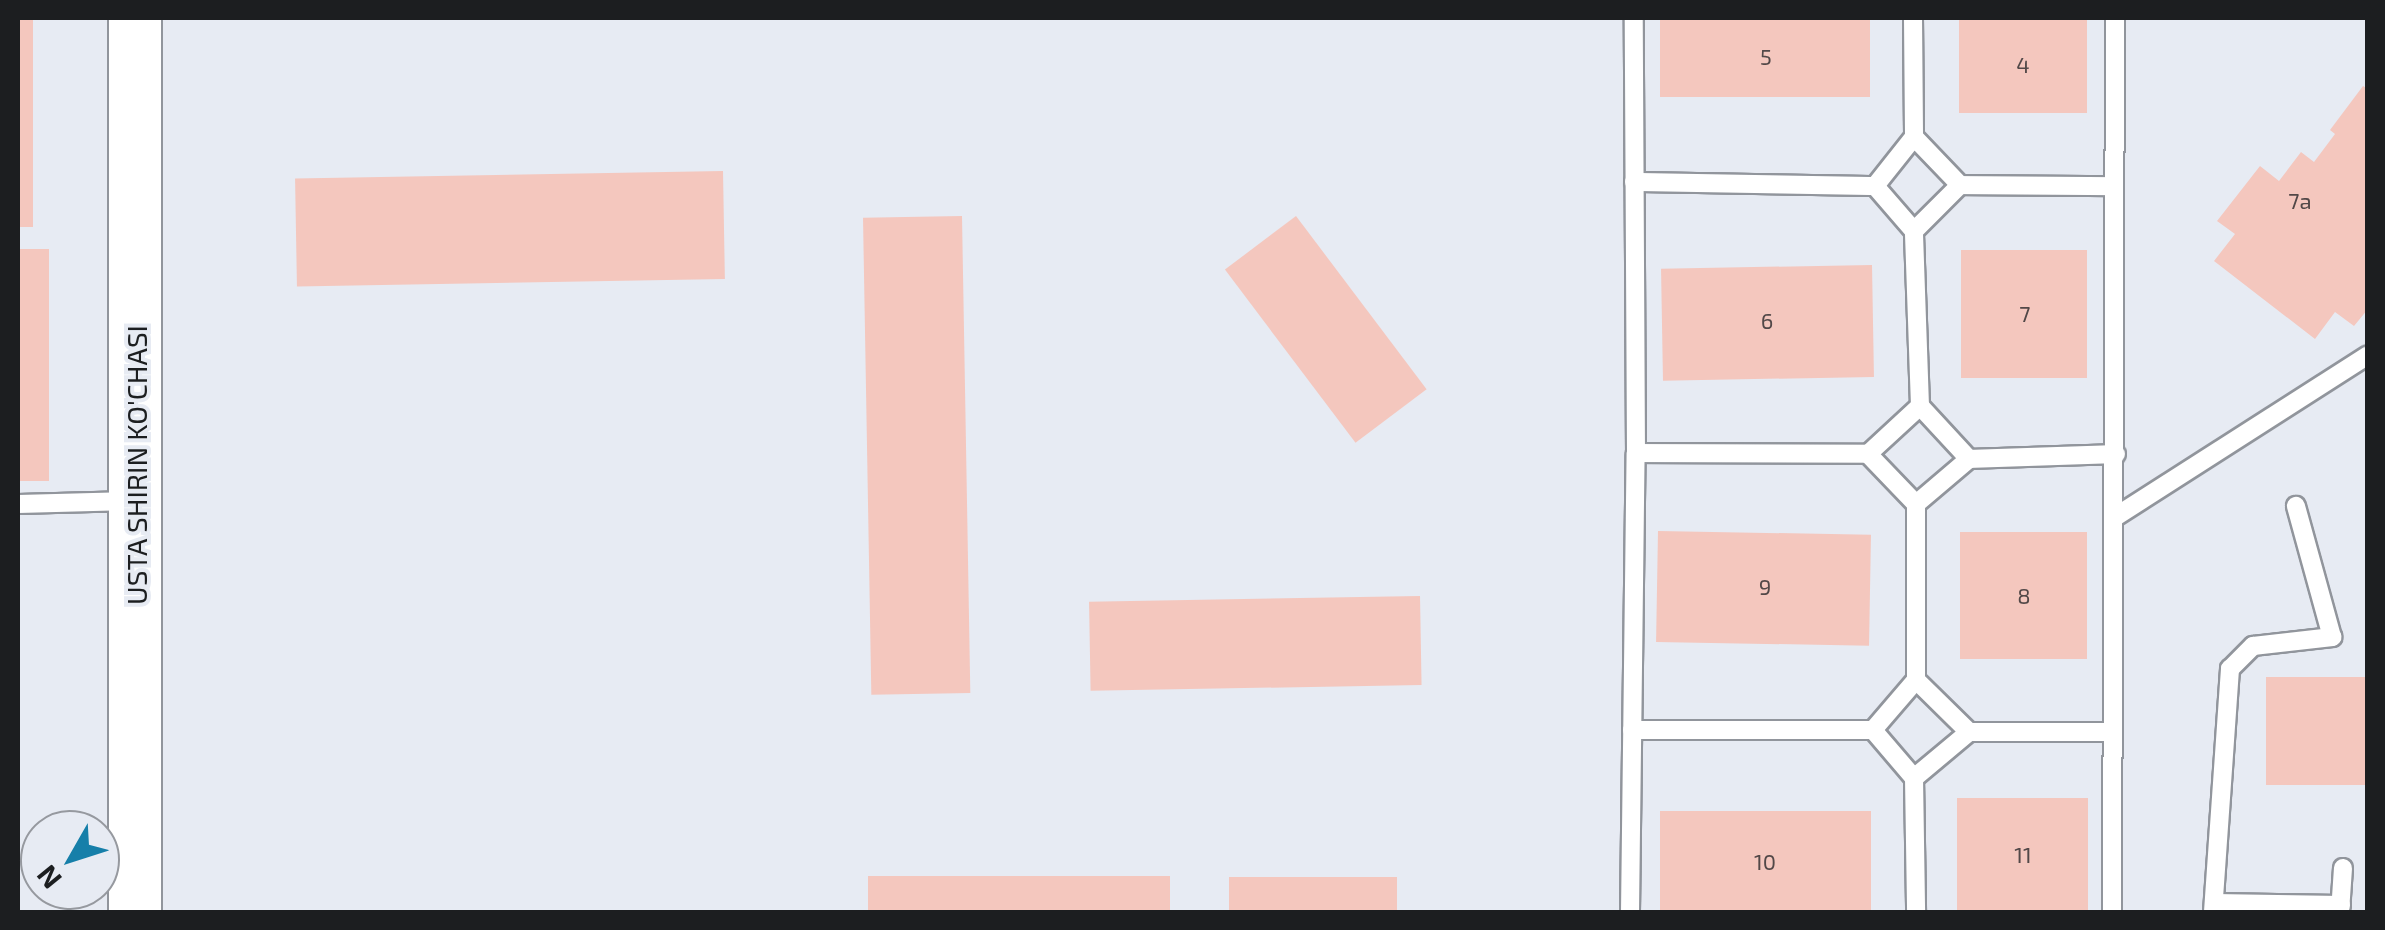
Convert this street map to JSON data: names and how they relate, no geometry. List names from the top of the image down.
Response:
{
  "streets": {
    "main road": ["USTA SHIRIN KO'CHASI"]
  },
  "house_numbers": [
    "5",
    "4",
    "7a",
    "7",
    "6",
    "9",
    "8",
    "11",
    "10"
  ],
  "north": "bottom left"
}
